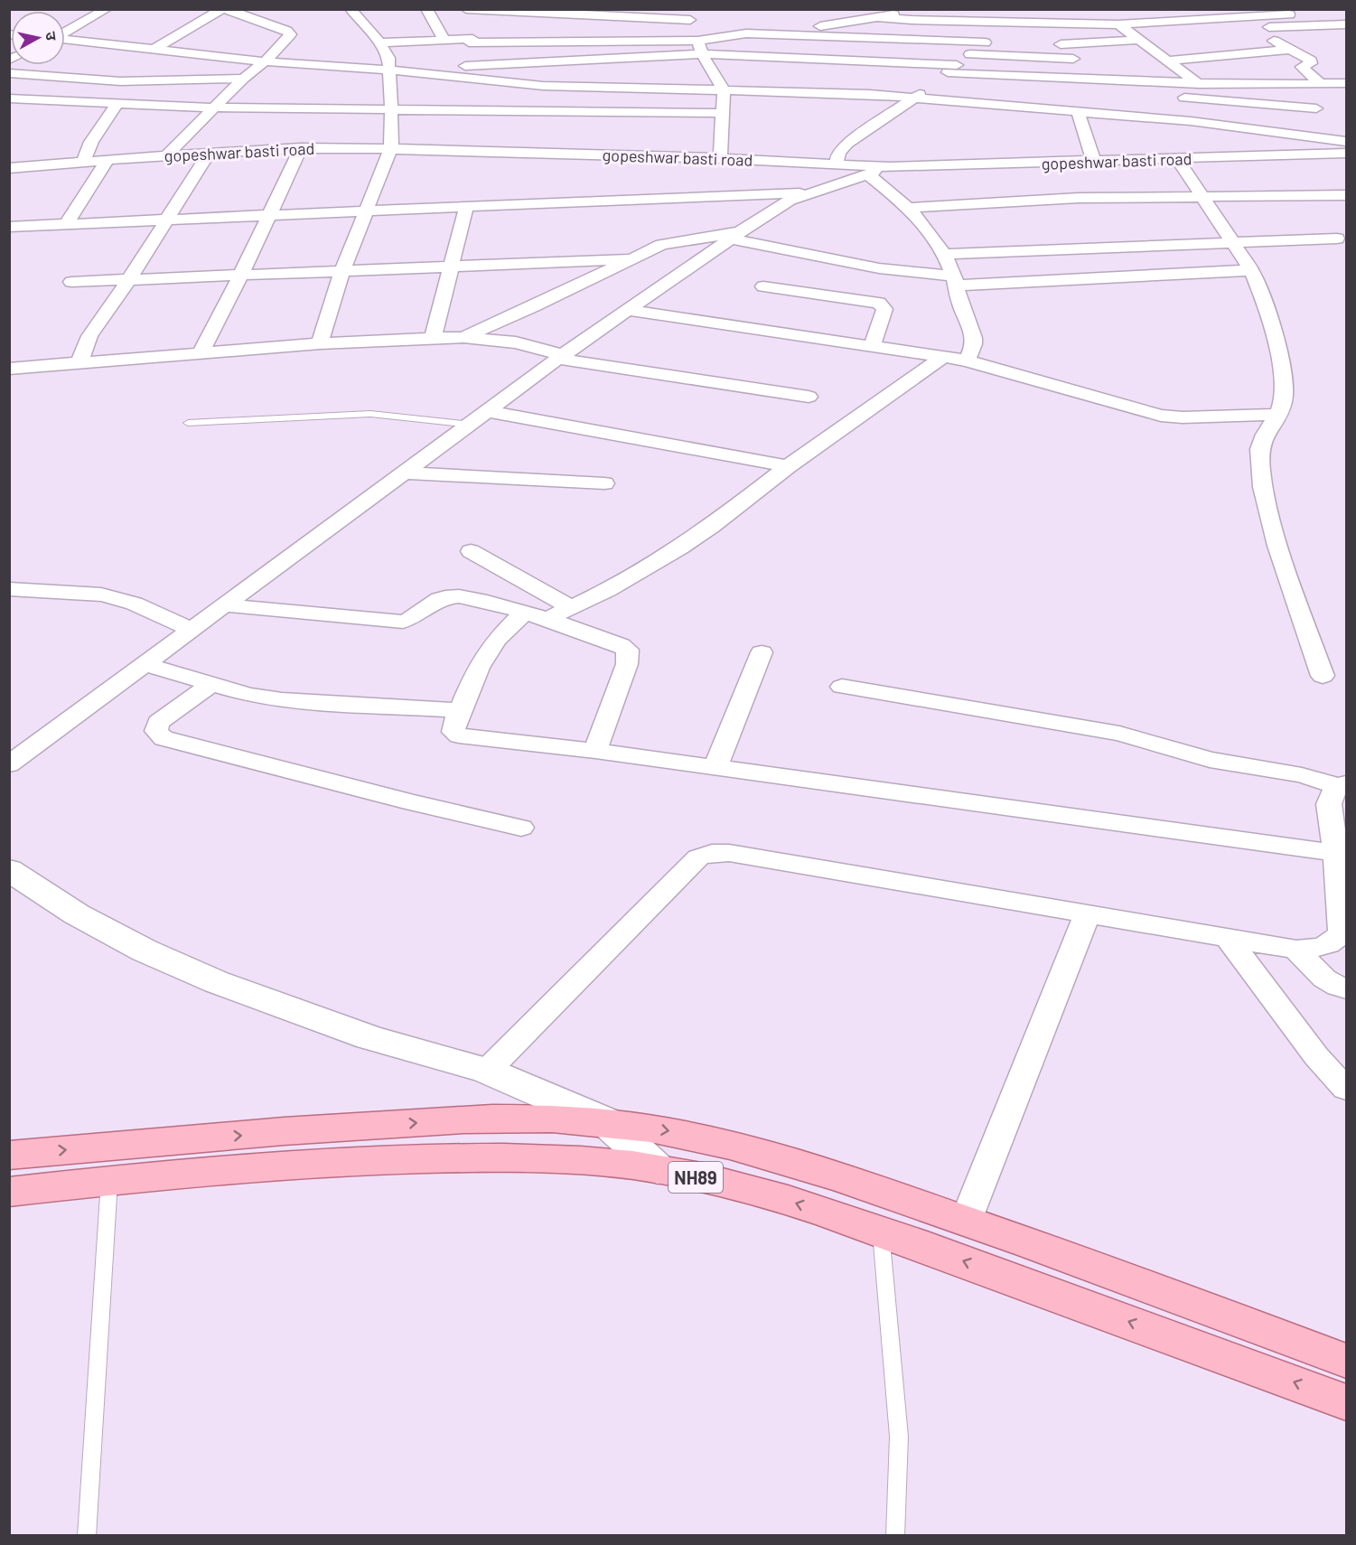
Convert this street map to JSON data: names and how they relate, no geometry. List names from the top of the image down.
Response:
{
  "streets": {
    "main road": ["NH89"],
    "street": ["gopeshwar basti road"]
  },
  "north": "right"
}
